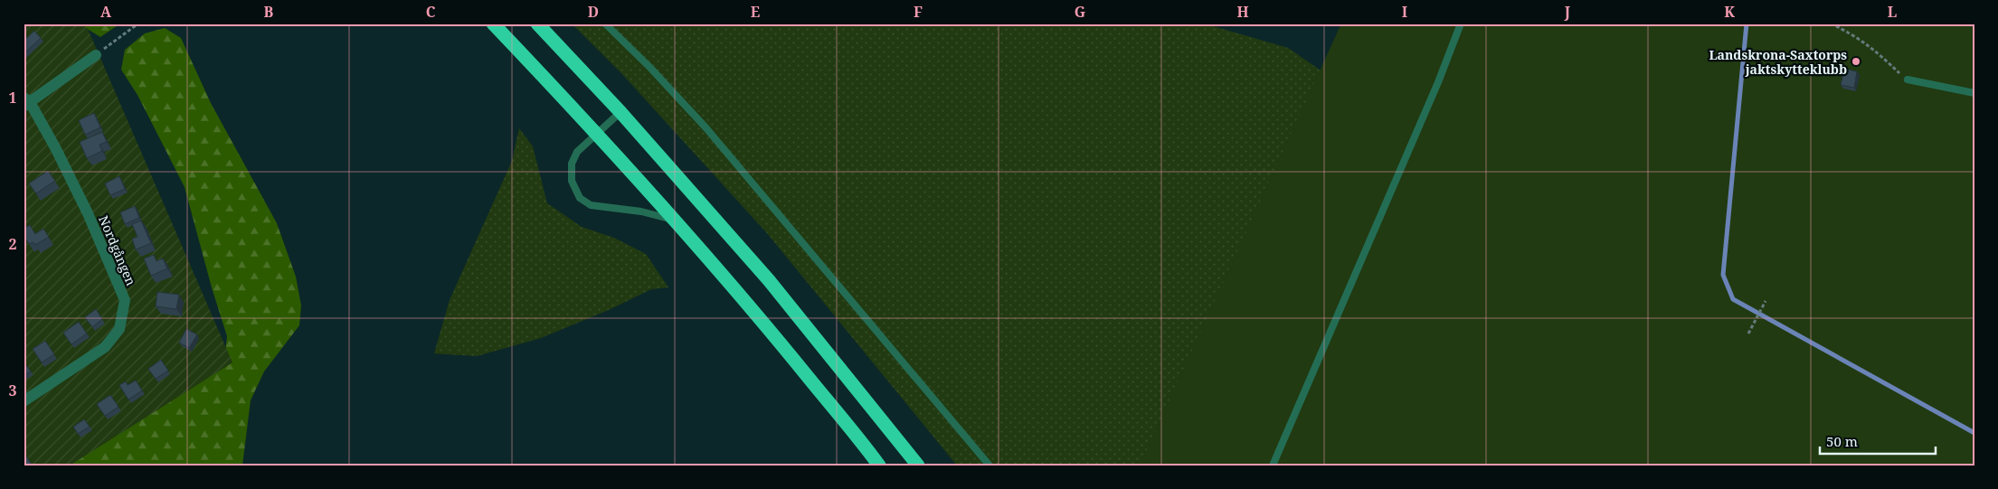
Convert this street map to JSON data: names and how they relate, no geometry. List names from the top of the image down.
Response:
{
  "streets": {
    "street": ["Nordgången"]
  },
  "places": ["Landskrona-Saxtorps jaktskytteklubb"],
  "scale_bar": "50 m",
  "grid": {
    "columns": [
      "A",
      "B",
      "C",
      "D",
      "E",
      "F",
      "G",
      "H",
      "I",
      "J",
      "K",
      "L"
    ],
    "rows": ["1", "2", "3"]
  }
}
